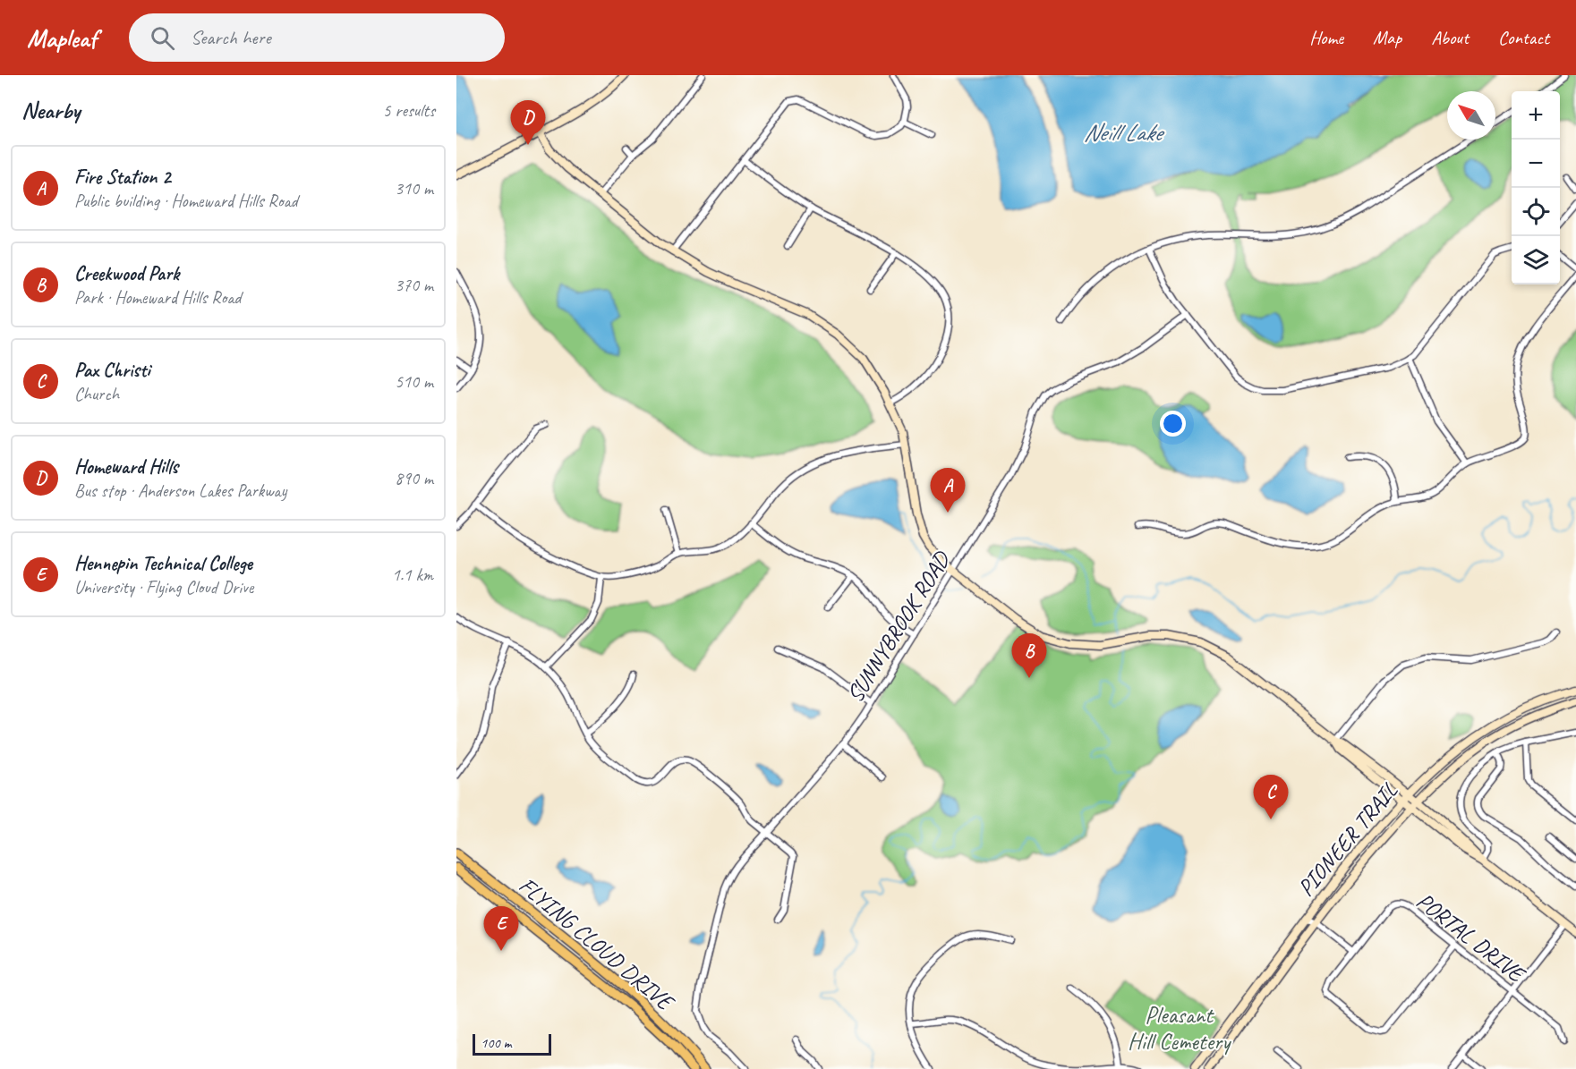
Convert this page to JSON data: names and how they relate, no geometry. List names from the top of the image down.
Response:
{
  "streets": {
    "main road": ["FLYING CLOUD DRIVE"],
    "street": ["SUNNYBROOK ROAD", "PIONEER TRAIL", "PORTAL DRIVE"]
  },
  "water": ["Neill Lake"],
  "parks": ["Pleasant Hill Cemetery"],
  "scale_bar": "100 m",
  "north": "top left",
  "page": {
    "header": "Mapleaf",
    "search": "Search here",
    "nav": [
      "Home",
      "Map",
      "About",
      "Contact"
    ],
    "heading": ["Nearby", "5 results"],
    "map_buttons": ["+", "−"],
    "pins": [
      "D",
      "A",
      "B",
      "C",
      "E"
    ],
    "list": [
      {
        "mark": "A",
        "name": "Fire Station 2",
        "note": "Public building · Homeward Hills Road",
        "value": "310 m"
      },
      {
        "mark": "B",
        "name": "Creekwood Park",
        "note": "Park · Homeward Hills Road",
        "value": "370 m"
      },
      {
        "mark": "C",
        "name": "Pax Christi",
        "note": "Church",
        "value": "510 m"
      },
      {
        "mark": "D",
        "name": "Homeward Hills",
        "note": "Bus stop · Anderson Lakes Parkway",
        "value": "890 m"
      },
      {
        "mark": "E",
        "name": "Hennepin Technical College",
        "note": "University · Flying Cloud Drive",
        "value": "1.1 km"
      }
    ],
    "scale": "100 m"
  }
}
